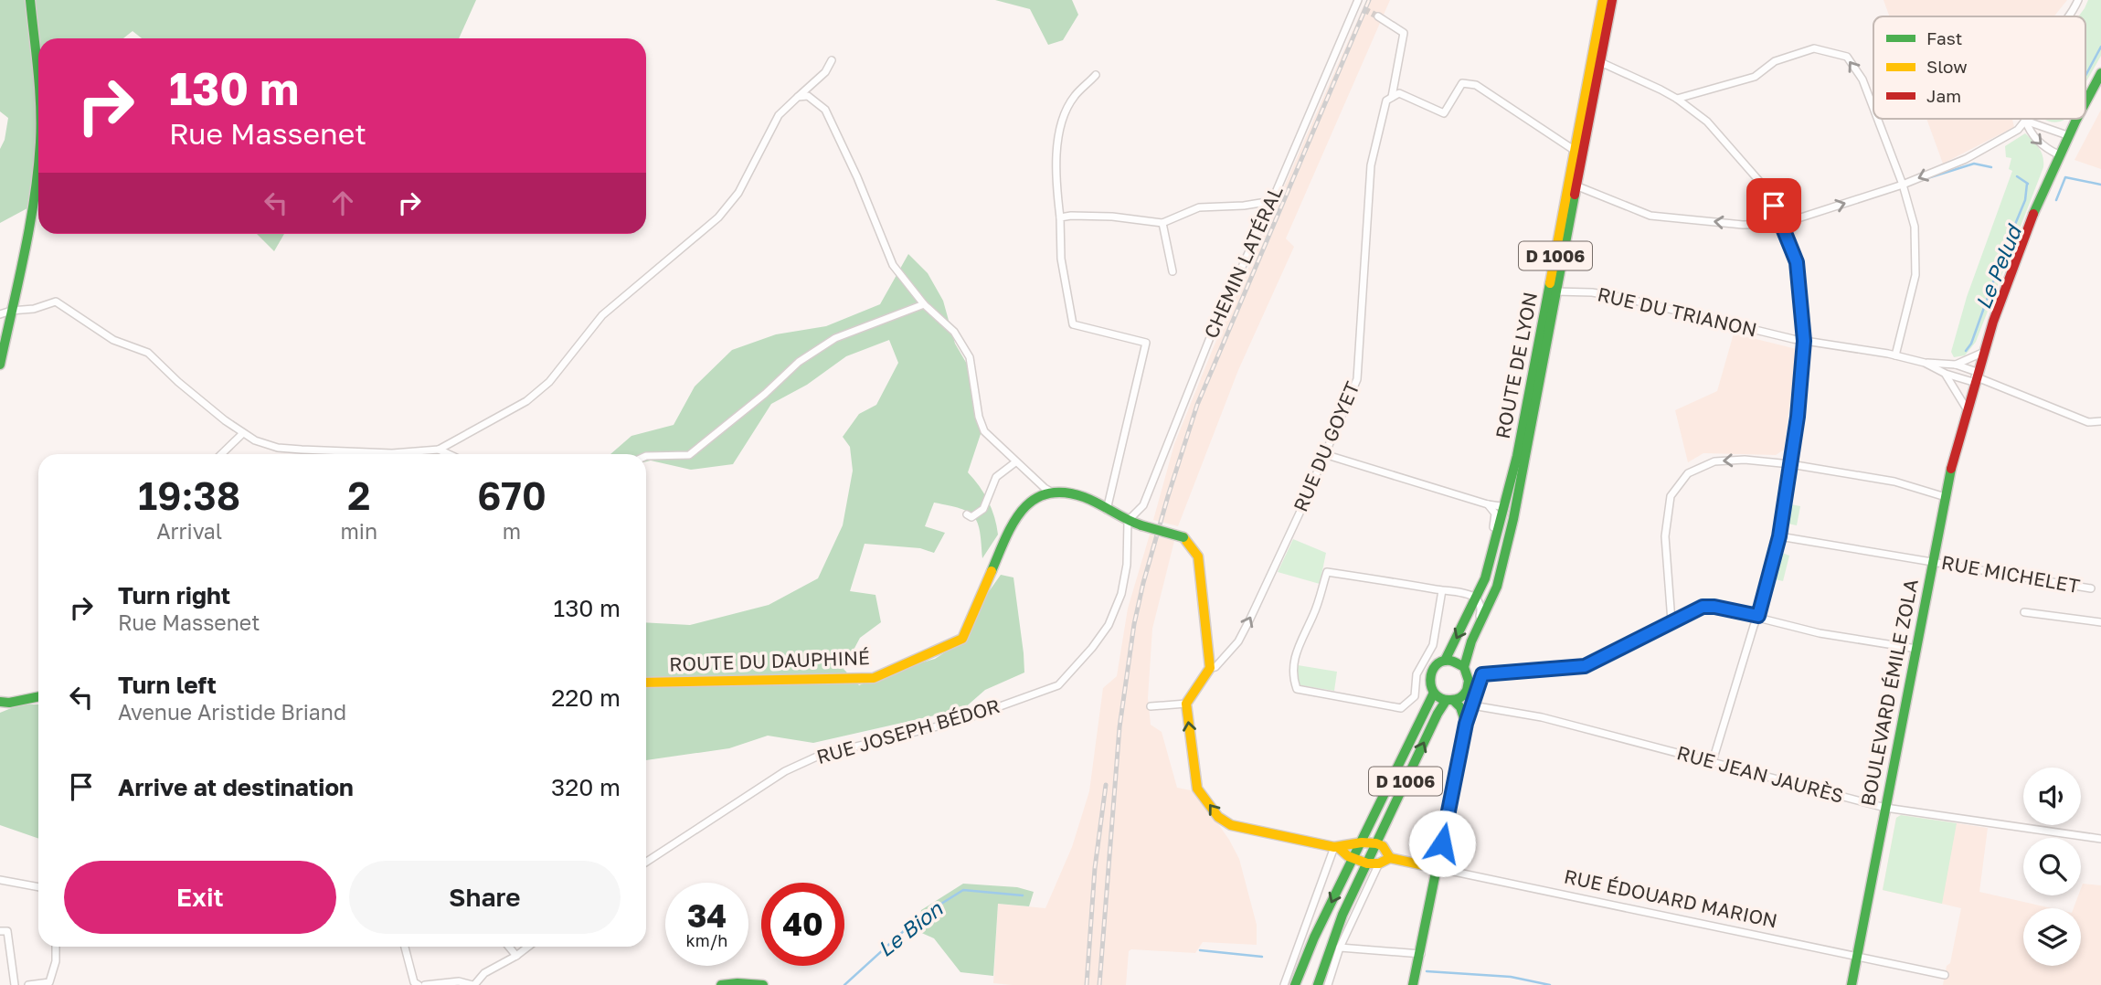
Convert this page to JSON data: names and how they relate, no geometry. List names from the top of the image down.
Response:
{
  "streets": {
    "main road": [
      "D 1006",
      "ROUTE DE LYON",
      "ROUTE DU DAUPHINÉ",
      "BOULEVARD ÉMILE ZOLA",
      "RUE ÉDOUARD MARION"
    ],
    "street": [
      "CHEMIN LATÉRAL",
      "RUE DU TRIANON",
      "RUE DU GOYET",
      "RUE MICHELET",
      "RUE JOSEPH BÉDOR",
      "RUE JEAN JAURÈS"
    ]
  },
  "crossings": [
    ["D 1006", "RUE DU TRIANON"],
    ["D 1006", "ROUTE DE LYON"],
    ["D 1006", "RUE JEAN JAURÈS"],
    ["CHEMIN LATÉRAL", "RUE JOSEPH BÉDOR"],
    ["RUE DU TRIANON", "ROUTE DE LYON"],
    ["RUE MICHELET", "BOULEVARD ÉMILE ZOLA"],
    ["BOULEVARD ÉMILE ZOLA", "RUE JEAN JAURÈS"],
    ["BOULEVARD ÉMILE ZOLA", "RUE ÉDOUARD MARION"]
  ],
  "water": ["Le Pelud", "Le Bion"],
  "legend": ["Fast", "Slow", "Jam"],
  "page": {
    "turn": ["130 m", "Rue Massenet"],
    "eta": [
      "19:38",
      "Arrival",
      "2",
      "min",
      "670",
      "m"
    ],
    "list": [
      {
        "name": "Turn right",
        "note": "Rue Massenet",
        "value": "130 m"
      },
      {
        "name": "Turn left",
        "note": "Avenue Aristide Briand",
        "value": "220 m"
      },
      {
        "name": "Arrive at destination",
        "value": "320 m"
      }
    ],
    "buttons": ["Exit", "Share"],
    "speed": "34 km/h",
    "limit": "40"
  }
}
